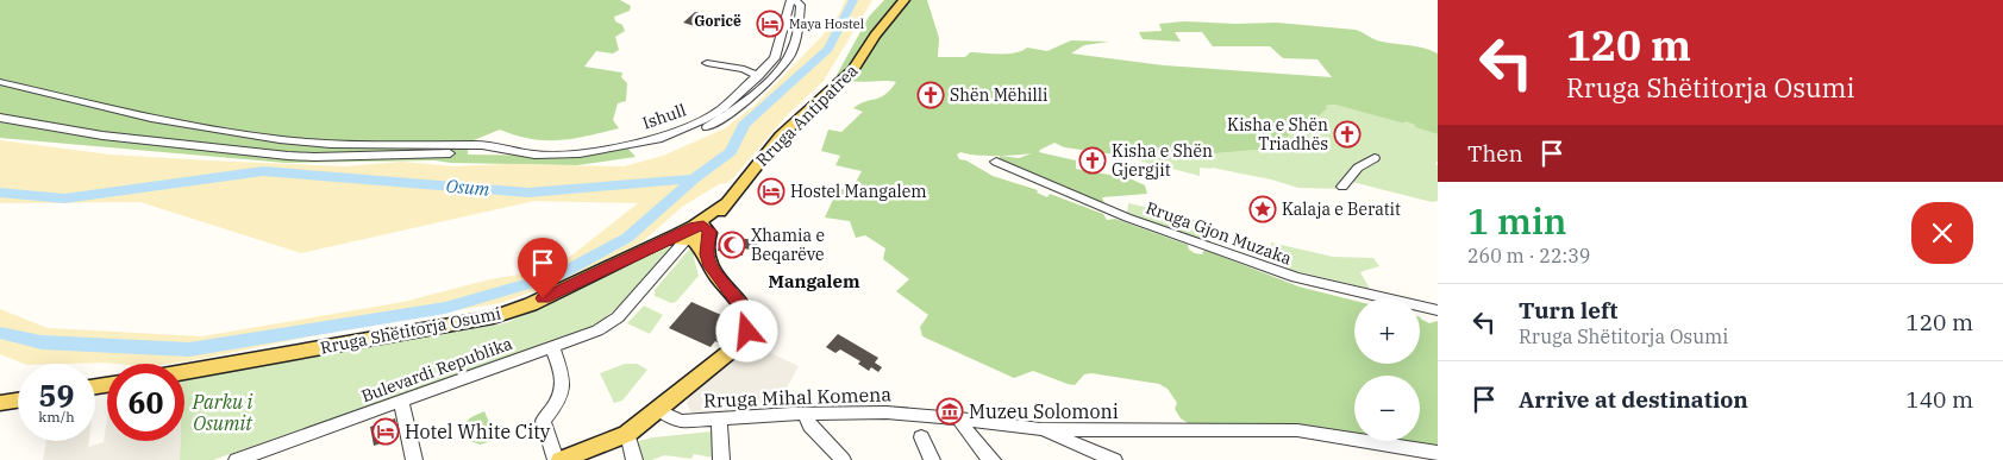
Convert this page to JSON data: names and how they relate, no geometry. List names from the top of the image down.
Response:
{
  "streets": {
    "main road": ["Rruga Antipatrea", "Rruga Shëtitorja Osumi"],
    "street": [
      "Ishull",
      "Rruga Gjon Muzaka",
      "Bulevardi Republika",
      "Rruga Mihal Komena"
    ]
  },
  "crossings": [
    ["Rruga Antipatrea", "Rruga Shëtitorja Osumi"],
    ["Rruga Antipatrea", "Bulevardi Republika"],
    ["Rruga Shëtitorja Osumi", "Bulevardi Republika"]
  ],
  "districts": ["Goricë", "Mangalem"],
  "water": ["Osum"],
  "parks": ["Parku i Osumit"],
  "places": {
    "hotel": ["Maya Hostel", "Hostel Mangalem", "Hotel White City"],
    "church": ["Shën Mëhilli", "Kisha e Shën Triadhës", "Kisha e Shën Gjergjit"],
    "place": ["Kalaja e Beratit"],
    "mosque": ["Xhamia e Beqarëve"],
    "museum": ["Muzeu Solomoni"]
  },
  "page": {
    "turn": ["120 m", "Rruga Shëtitorja Osumi"],
    "then": "Then",
    "heading": ["1 min", "260 m · 22:39"],
    "list": [
      {
        "name": "Turn left",
        "note": "Rruga Shëtitorja Osumi",
        "value": "120 m"
      },
      {
        "name": "Arrive at destination",
        "value": "140 m"
      }
    ],
    "map_buttons": ["+", "−"],
    "speed": "59 km/h",
    "limit": "60"
  }
}
